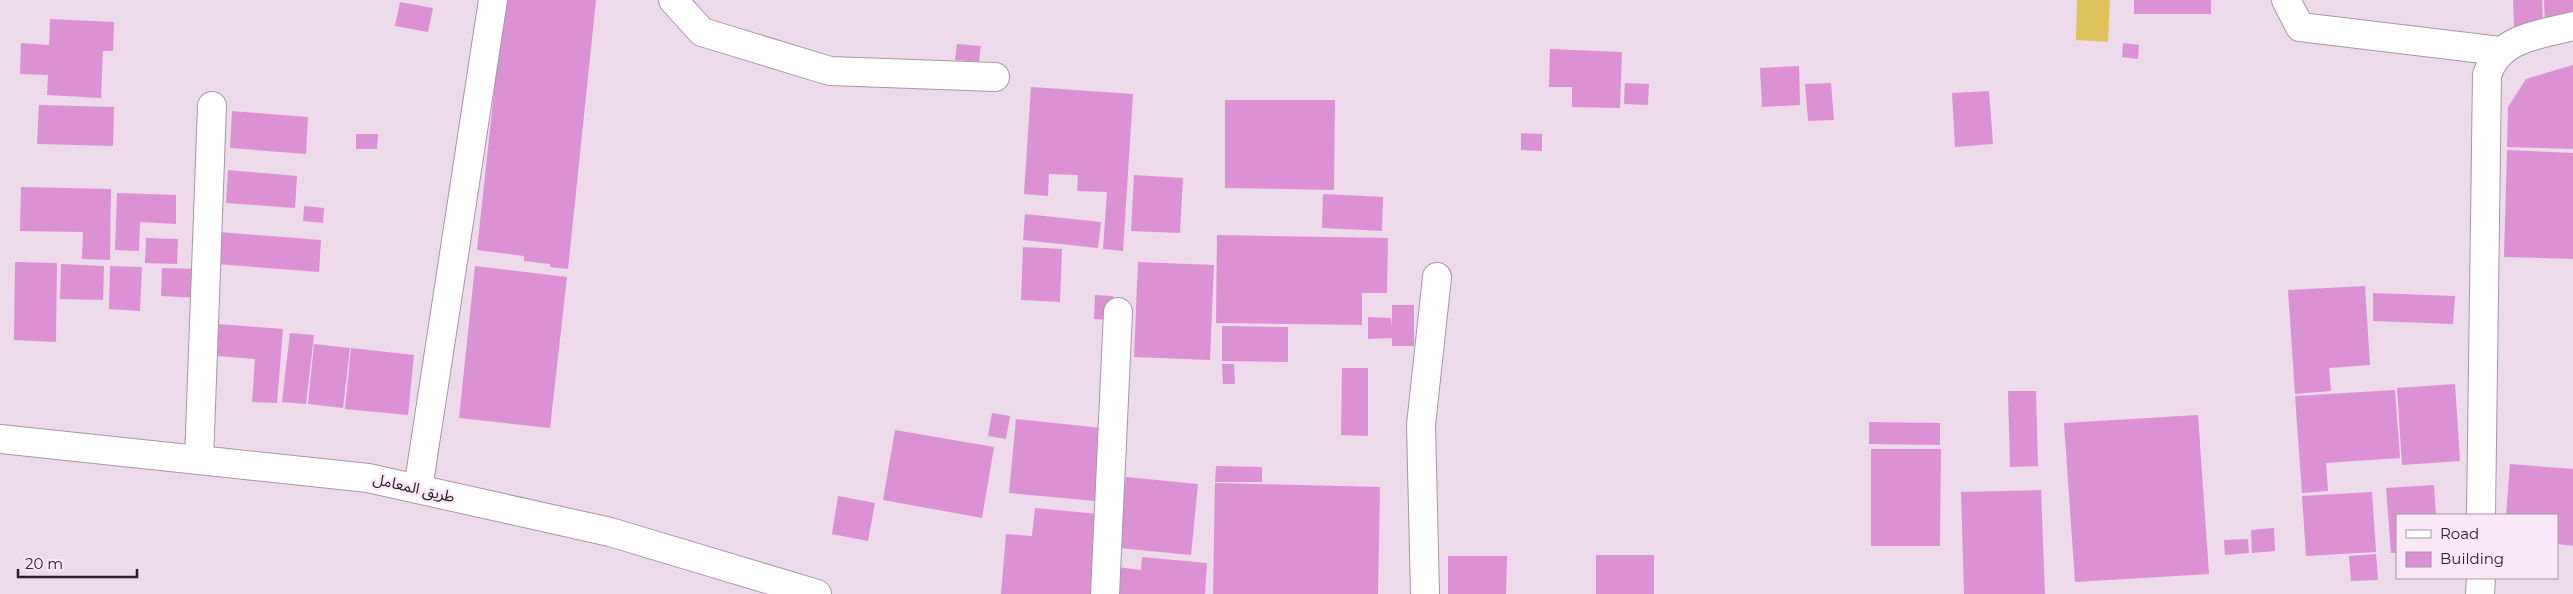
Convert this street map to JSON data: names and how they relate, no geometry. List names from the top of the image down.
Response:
{
  "streets": {
    "street": ["طريق المعامل"]
  },
  "legend": ["Road", "Building"],
  "scale_bar": "20 m"
}
